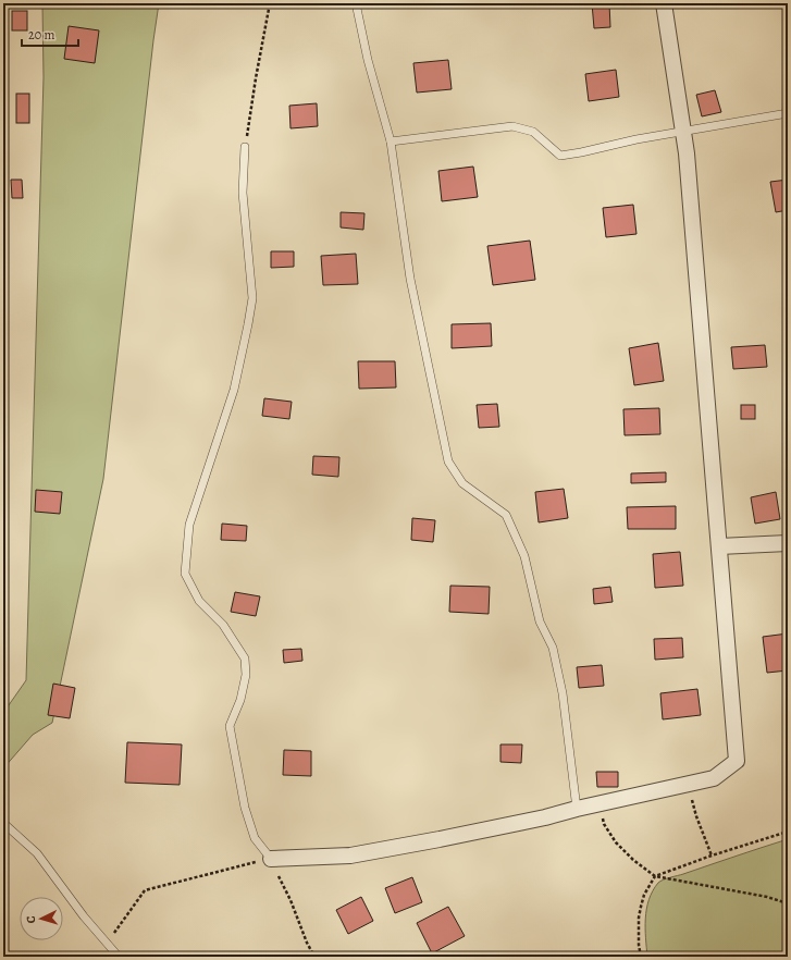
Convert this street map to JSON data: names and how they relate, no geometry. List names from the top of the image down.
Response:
{
  "scale_bar": "20 m",
  "north": "left"
}
